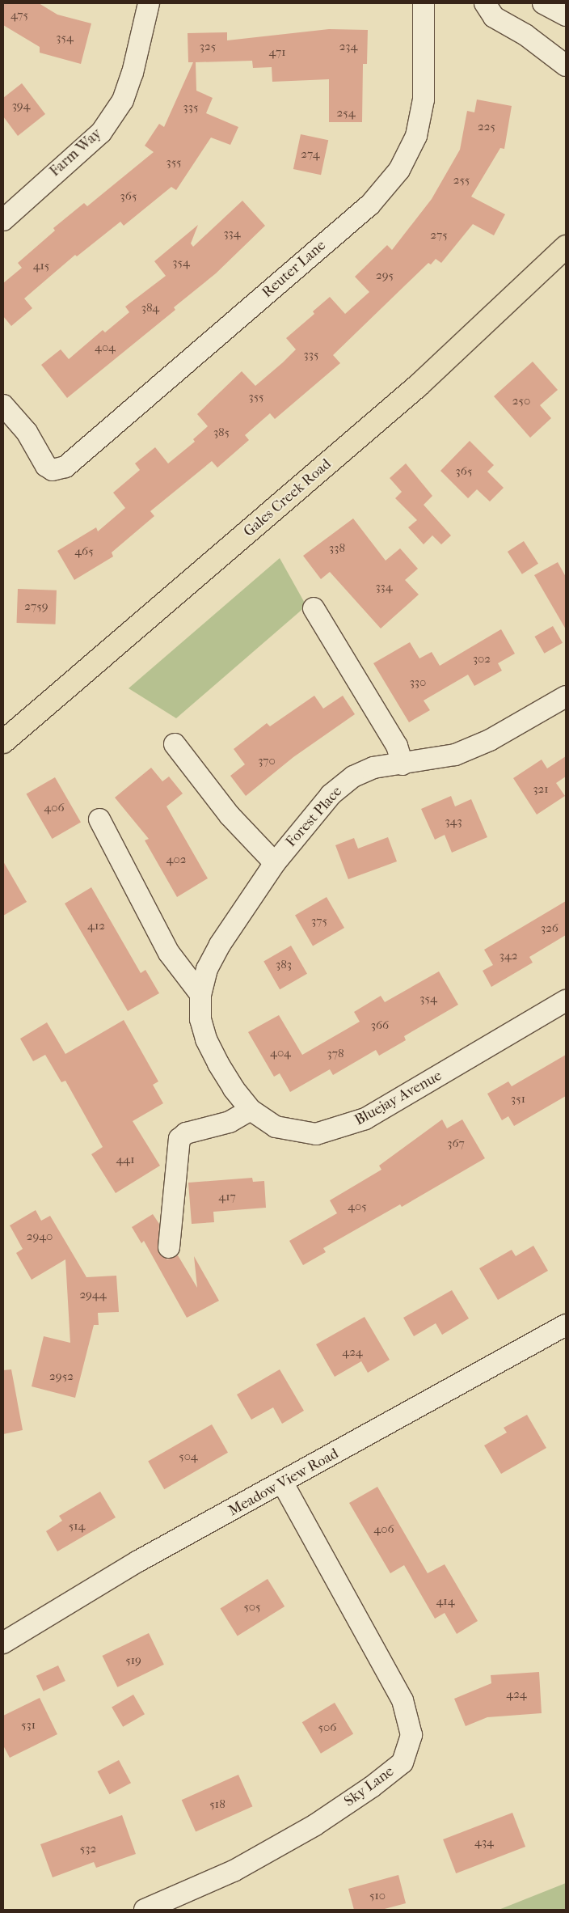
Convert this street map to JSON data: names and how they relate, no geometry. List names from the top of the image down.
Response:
{
  "streets": {
    "main road": ["Gales Creek Road"],
    "street": [
      "Farm Way",
      "Reuter Lane",
      "Forest Place",
      "Bluejay Avenue",
      "Meadow View Road",
      "Sky Lane"
    ]
  },
  "crossings": [
    ["Forest Place", "Bluejay Avenue"],
    ["Meadow View Road", "Sky Lane"]
  ],
  "house_numbers": [
    "475",
    "354",
    "325",
    "234",
    "471",
    "394",
    "335",
    "254",
    "225",
    "274",
    "355",
    "255",
    "365",
    "334",
    "275",
    "354",
    "415",
    "295",
    "384",
    "404",
    "335",
    "355",
    "250",
    "385",
    "365",
    "338",
    "465",
    "334",
    "2759",
    "302",
    "330",
    "370",
    "321",
    "406",
    "343",
    "402",
    "375",
    "412",
    "326",
    "342",
    "383",
    "354",
    "366",
    "404",
    "378",
    "351",
    "367",
    "441",
    "417",
    "405",
    "2940",
    "2944",
    "424",
    "2952",
    "504",
    "514",
    "406",
    "414",
    "505",
    "519",
    "424",
    "531",
    "506",
    "518",
    "434",
    "532",
    "510"
  ]
}
